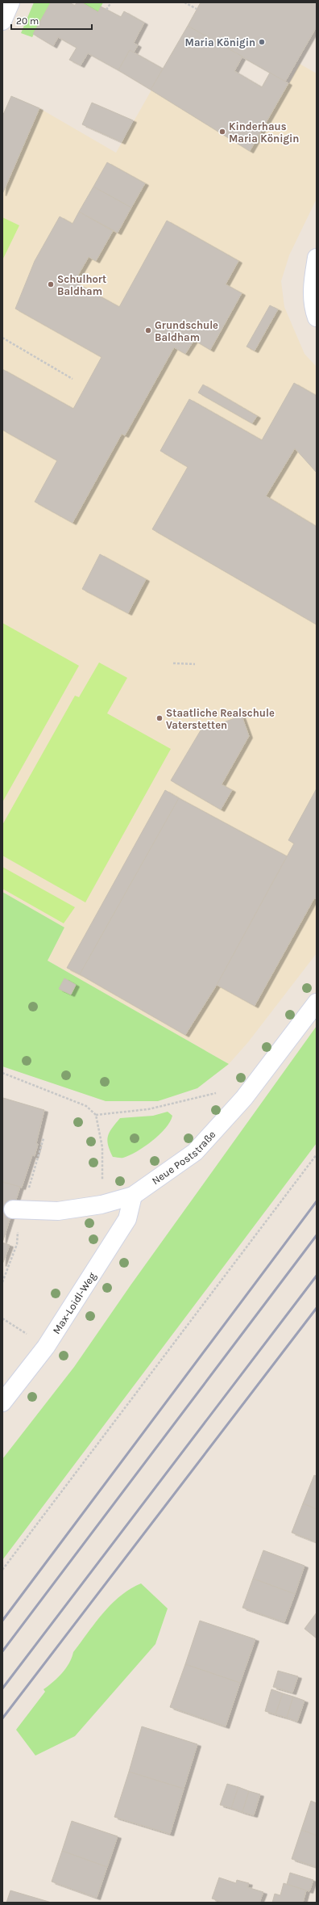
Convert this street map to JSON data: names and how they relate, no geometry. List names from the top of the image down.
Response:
{
  "streets": {
    "street": ["Neue Poststraße", "Max-Loidl-Weg"]
  },
  "crossings": [
    ["Neue Poststraße", "Max-Loidl-Weg"]
  ],
  "places": [
    "Maria Königin",
    "Kinderhaus Maria Königin",
    "Schulhort Baldham",
    "Grundschule Baldham",
    "Staatliche Realschule Vaterstetten"
  ],
  "scale_bar": "20 m"
}
